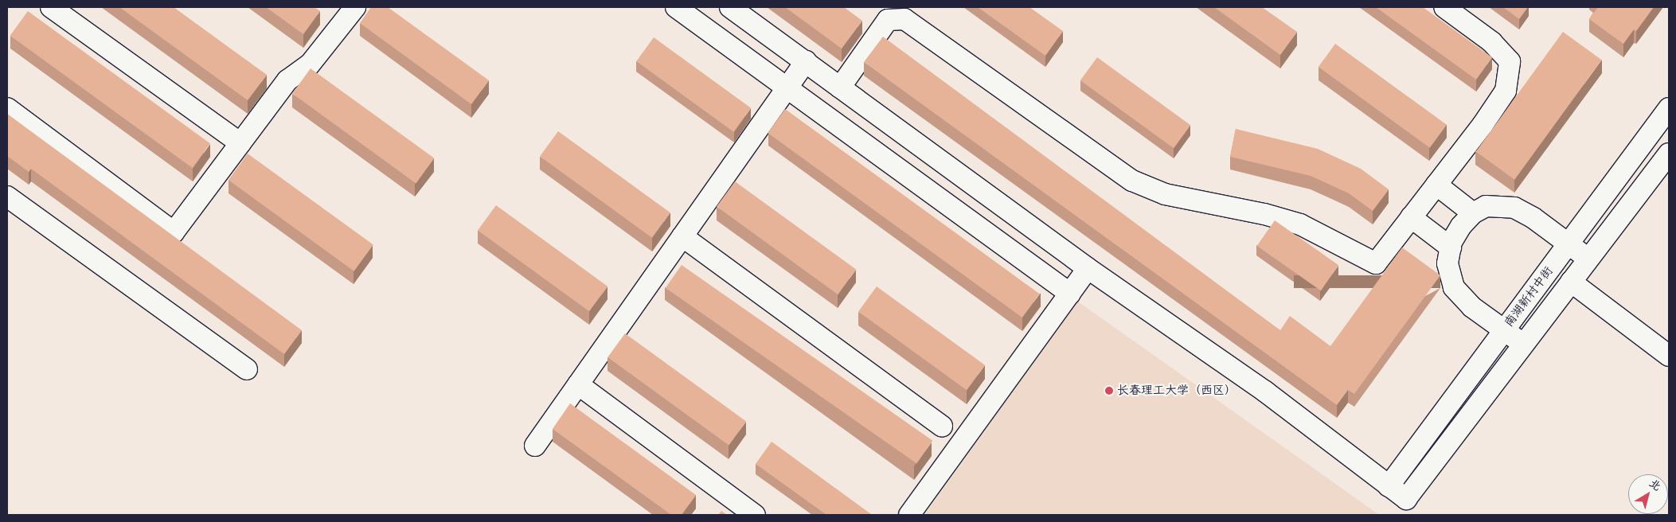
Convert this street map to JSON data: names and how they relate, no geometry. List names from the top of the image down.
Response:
{
  "streets": {
    "street": ["南湖新村中街"]
  },
  "places": ["长春理工大学（西区）"],
  "north": "top right"
}
